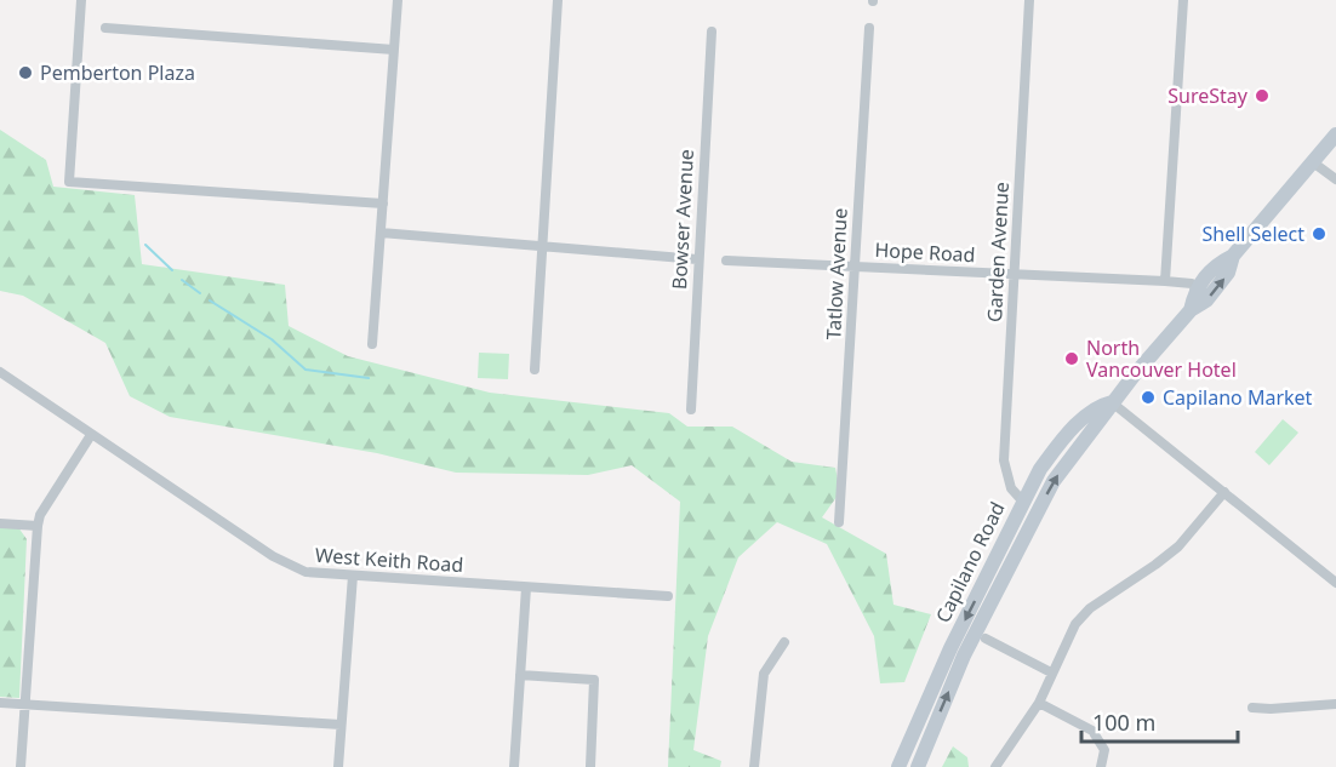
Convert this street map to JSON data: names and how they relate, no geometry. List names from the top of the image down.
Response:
{
  "streets": {
    "main road": ["Capilano Road"],
    "street": [
      "Bowser Avenue",
      "Hope Road",
      "Garden Avenue",
      "Tatlow Avenue",
      "West Keith Road"
    ]
  },
  "crossings": [
    ["Hope Road", "Garden Avenue"],
    ["Hope Road", "Tatlow Avenue"],
    ["Hope Road", "Capilano Road"],
    ["Garden Avenue", "Capilano Road"]
  ],
  "places": [
    "Pemberton Plaza",
    "SureStay",
    "Shell Select",
    "North Vancouver Hotel",
    "Capilano Market"
  ],
  "scale_bar": "100 m"
}
